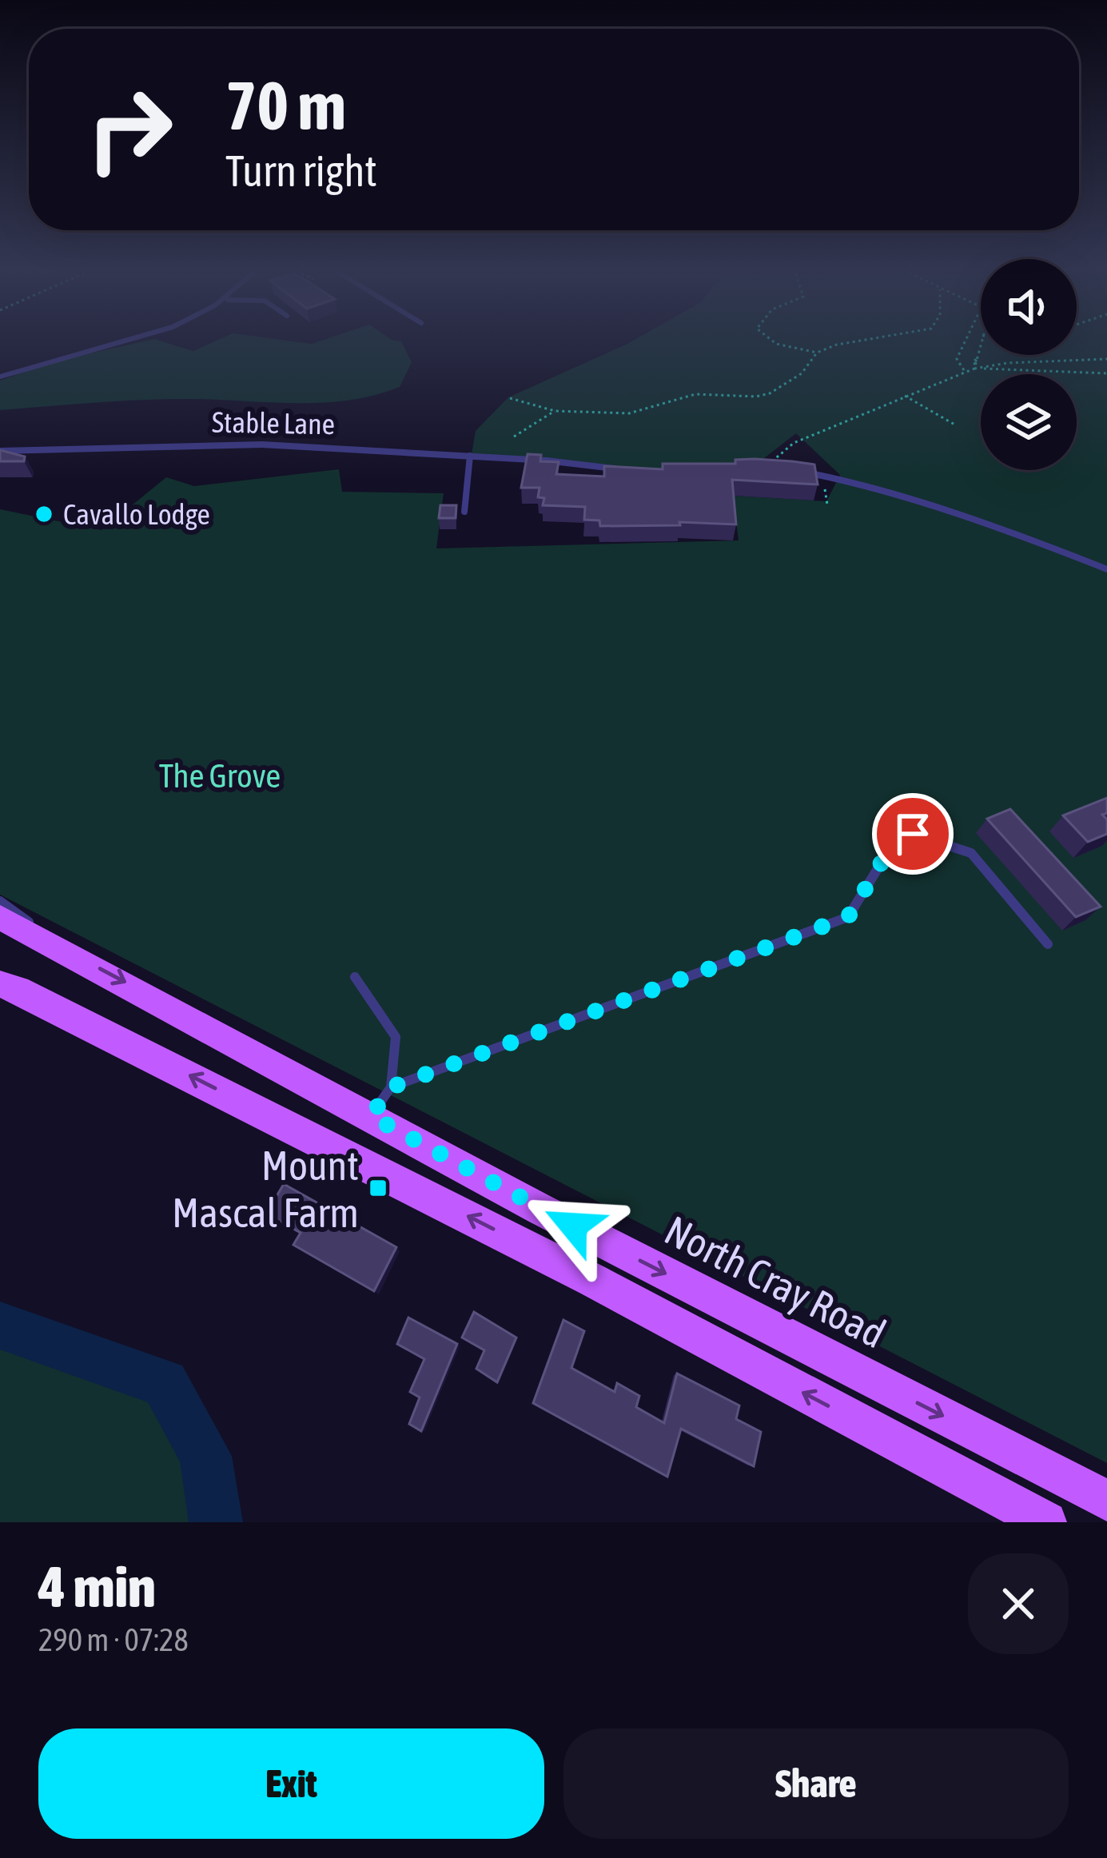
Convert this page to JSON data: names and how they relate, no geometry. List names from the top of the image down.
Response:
{
  "streets": {
    "main road": ["North Cray Road"],
    "street": ["Stable Lane"]
  },
  "parks": ["The Grove"],
  "places": {
    "other": ["Cavallo Lodge"],
    "transit": ["Mount Mascal Farm"]
  },
  "page": {
    "turn": ["70 m", "Turn right"],
    "heading": ["4 min", "290 m · 07:28"],
    "buttons": ["Exit", "Share"]
  }
}
